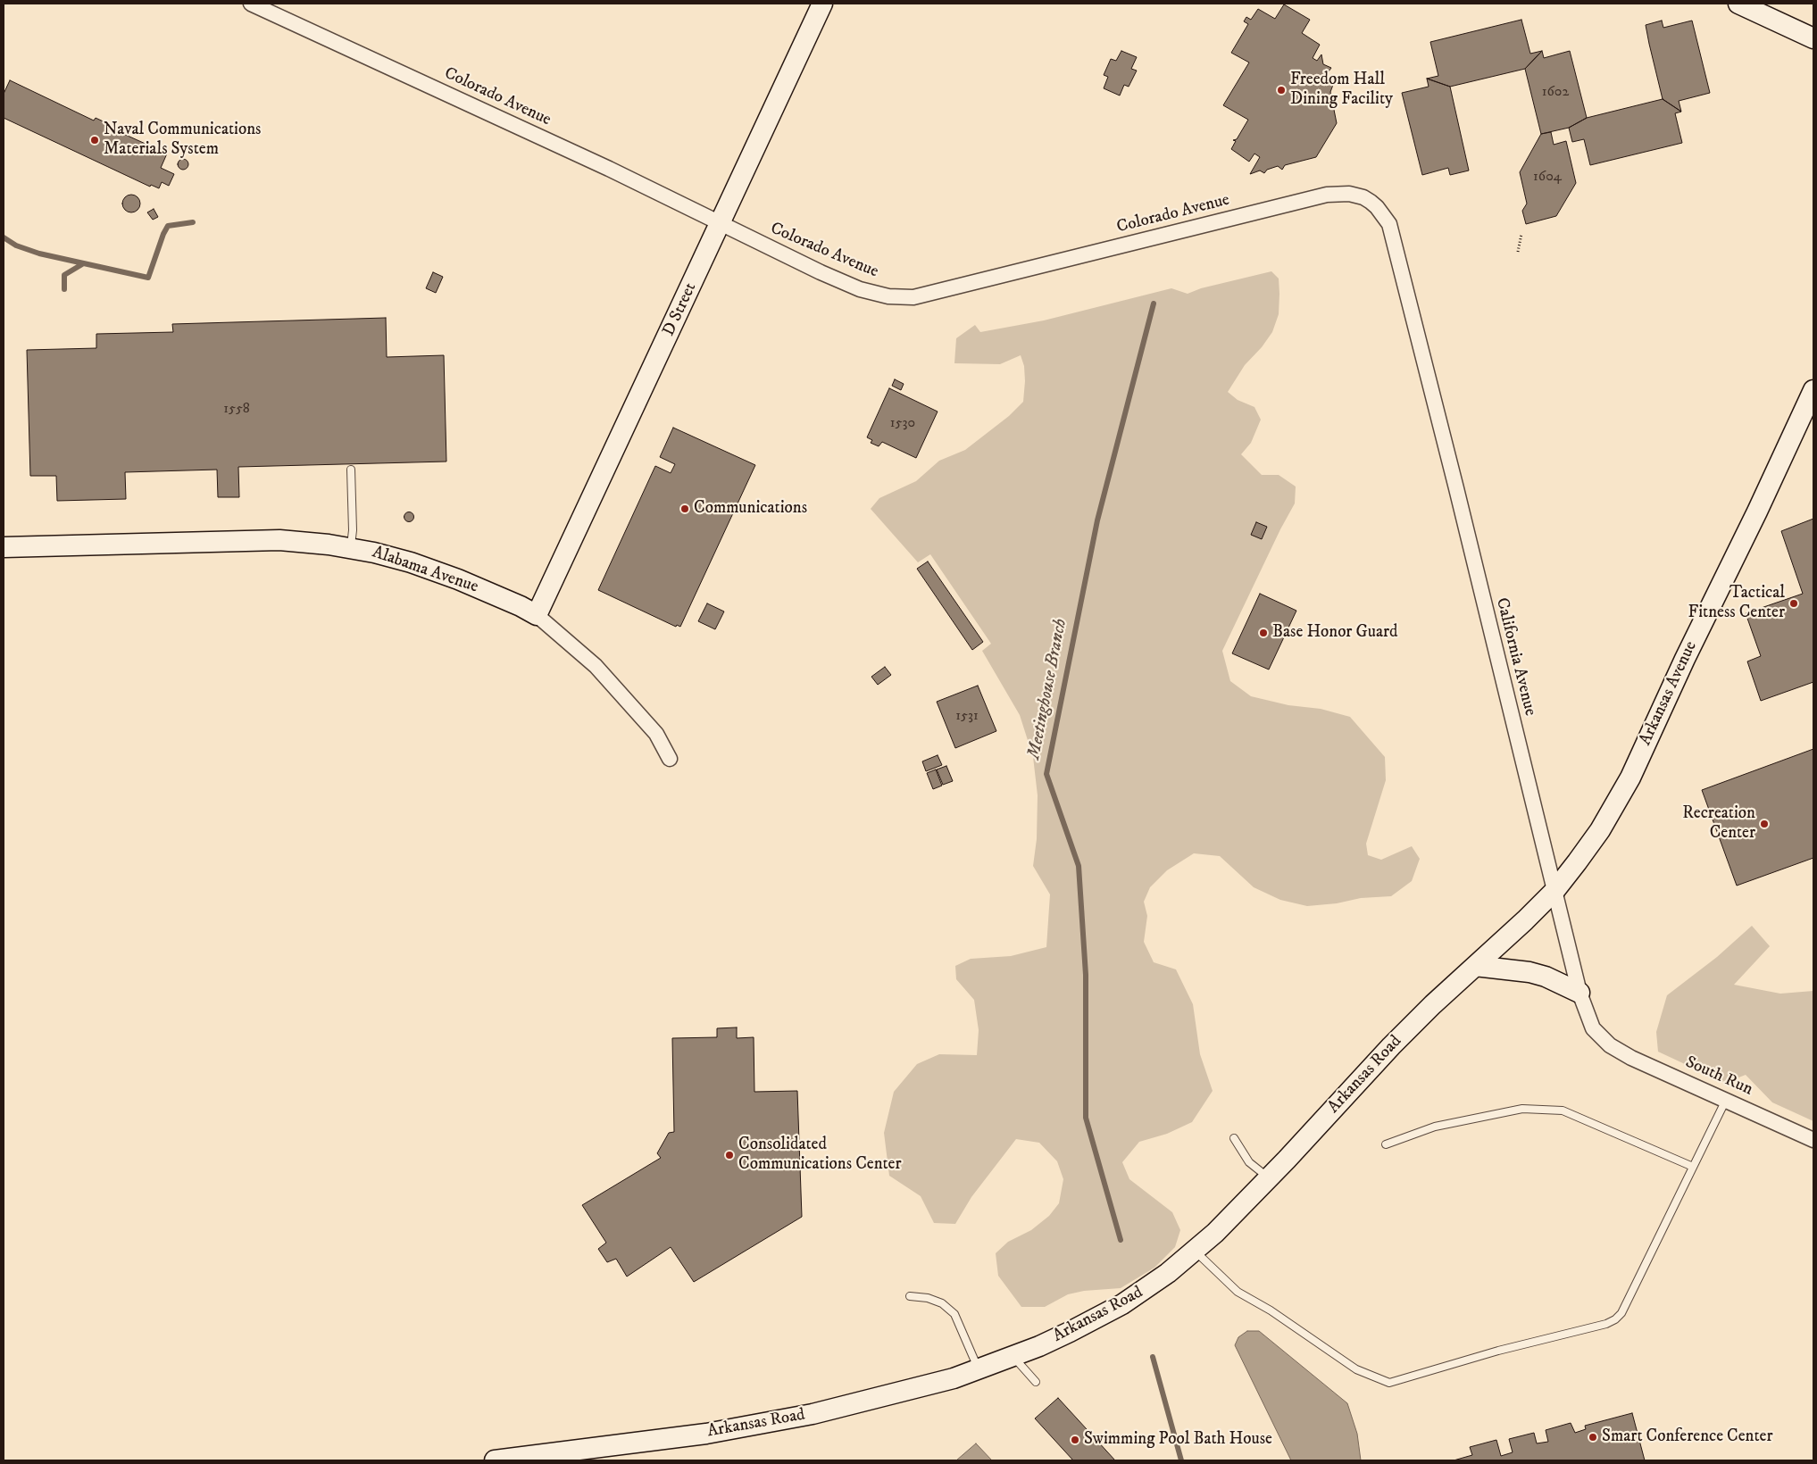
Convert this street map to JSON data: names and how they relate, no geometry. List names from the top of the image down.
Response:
{
  "streets": {
    "street": [
      "Colorado Avenue",
      "D Street",
      "Alabama Avenue",
      "California Avenue",
      "Arkansas Avenue",
      "Arkansas Road",
      "South Run"
    ]
  },
  "crossings": [
    ["Colorado Avenue", "D Street"],
    ["Colorado Avenue", "California Avenue"],
    ["D Street", "Alabama Avenue"],
    ["California Avenue", "Arkansas Avenue"],
    ["California Avenue", "Arkansas Road"],
    ["California Avenue", "South Run"],
    ["Arkansas Avenue", "Arkansas Road"]
  ],
  "water": ["Meetinghouse Branch"],
  "places": [
    "Freedom Hall Dining Facility",
    "Naval Communications Materials System",
    "Communications",
    "Tactical Fitness Center",
    "Base Honor Guard",
    "Recreation Center",
    "Consolidated Communications Center",
    "Smart Conference Center",
    "Swimming Pool Bath House"
  ],
  "house_numbers": [
    "1602",
    "1604",
    "1558",
    "1530",
    "1531"
  ]
}
